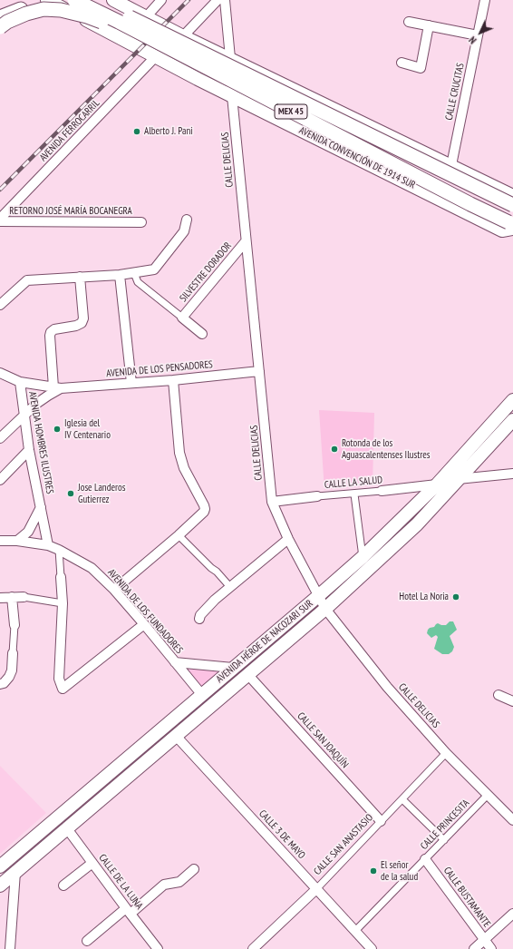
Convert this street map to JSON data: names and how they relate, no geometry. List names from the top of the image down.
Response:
{
  "streets": {
    "main road": ["MEX 45", "AVENIDA CONVENCIÓN DE 1914 SUR", "AVENIDA HÉROE DE NACOZARI SUR"],
    "street": [
      "CALLE CRUCITAS",
      "AVENIDA FERROCARRIL",
      "CALLE DELICIAS",
      "RETORNO JOSÉ MARÍA BOCANEGRA",
      "SILVESTRE DORADOR",
      "AVENIDA DE LOS PENSADORES",
      "AVENIDA HOMBRES ILUSTRES",
      "CALLE LA SALUD",
      "AVENIDA DE LOS FUNDADORES",
      "CALLE SAN JOAQUÍN",
      "CALLE PRINCESITA",
      "CALLE 3 DE MAYO",
      "CALLE SAN ANASTASIO",
      "CALLE DE LA LUNA",
      "CALLE BUSTAMANTE"
    ]
  },
  "crossings": [
    ["AVENIDA FERROCARRIL", "AVENIDA CONVENCIÓN DE 1914 SUR"],
    ["AVENIDA CONVENCIÓN DE 1914 SUR", "CALLE DELICIAS"],
    ["CALLE DELICIAS", "SILVESTRE DORADOR"],
    ["CALLE DELICIAS", "AVENIDA DE LOS PENSADORES"],
    ["CALLE DELICIAS", "CALLE LA SALUD"],
    ["CALLE DELICIAS", "AVENIDA HÉROE DE NACOZARI SUR"],
    ["CALLE DELICIAS", "CALLE PRINCESITA"],
    ["CALLE DELICIAS", "CALLE SAN ANASTASIO"],
    ["AVENIDA DE LOS PENSADORES", "AVENIDA HOMBRES ILUSTRES"],
    ["AVENIDA HOMBRES ILUSTRES", "AVENIDA DE LOS FUNDADORES"],
    ["CALLE LA SALUD", "AVENIDA HÉROE DE NACOZARI SUR"],
    ["AVENIDA DE LOS FUNDADORES", "AVENIDA HÉROE DE NACOZARI SUR"],
    ["AVENIDA HÉROE DE NACOZARI SUR", "CALLE SAN JOAQUÍN"],
    ["AVENIDA HÉROE DE NACOZARI SUR", "CALLE 3 DE MAYO"],
    ["AVENIDA HÉROE DE NACOZARI SUR", "CALLE DE LA LUNA"],
    ["CALLE SAN JOAQUÍN", "CALLE SAN ANASTASIO"],
    ["CALLE PRINCESITA", "CALLE 3 DE MAYO"],
    ["CALLE PRINCESITA", "CALLE BUSTAMANTE"],
    ["CALLE 3 DE MAYO", "CALLE SAN ANASTASIO"]
  ],
  "places": [
    "Alberto J. Pani",
    "Iglesia del IV Centenario",
    "Rotonda de los Aguascalentenses Ilustres",
    "Jose Landeros Gutierrez",
    "Hotel La Noria",
    "El señor de la salud"
  ],
  "north": "bottom left"
}
